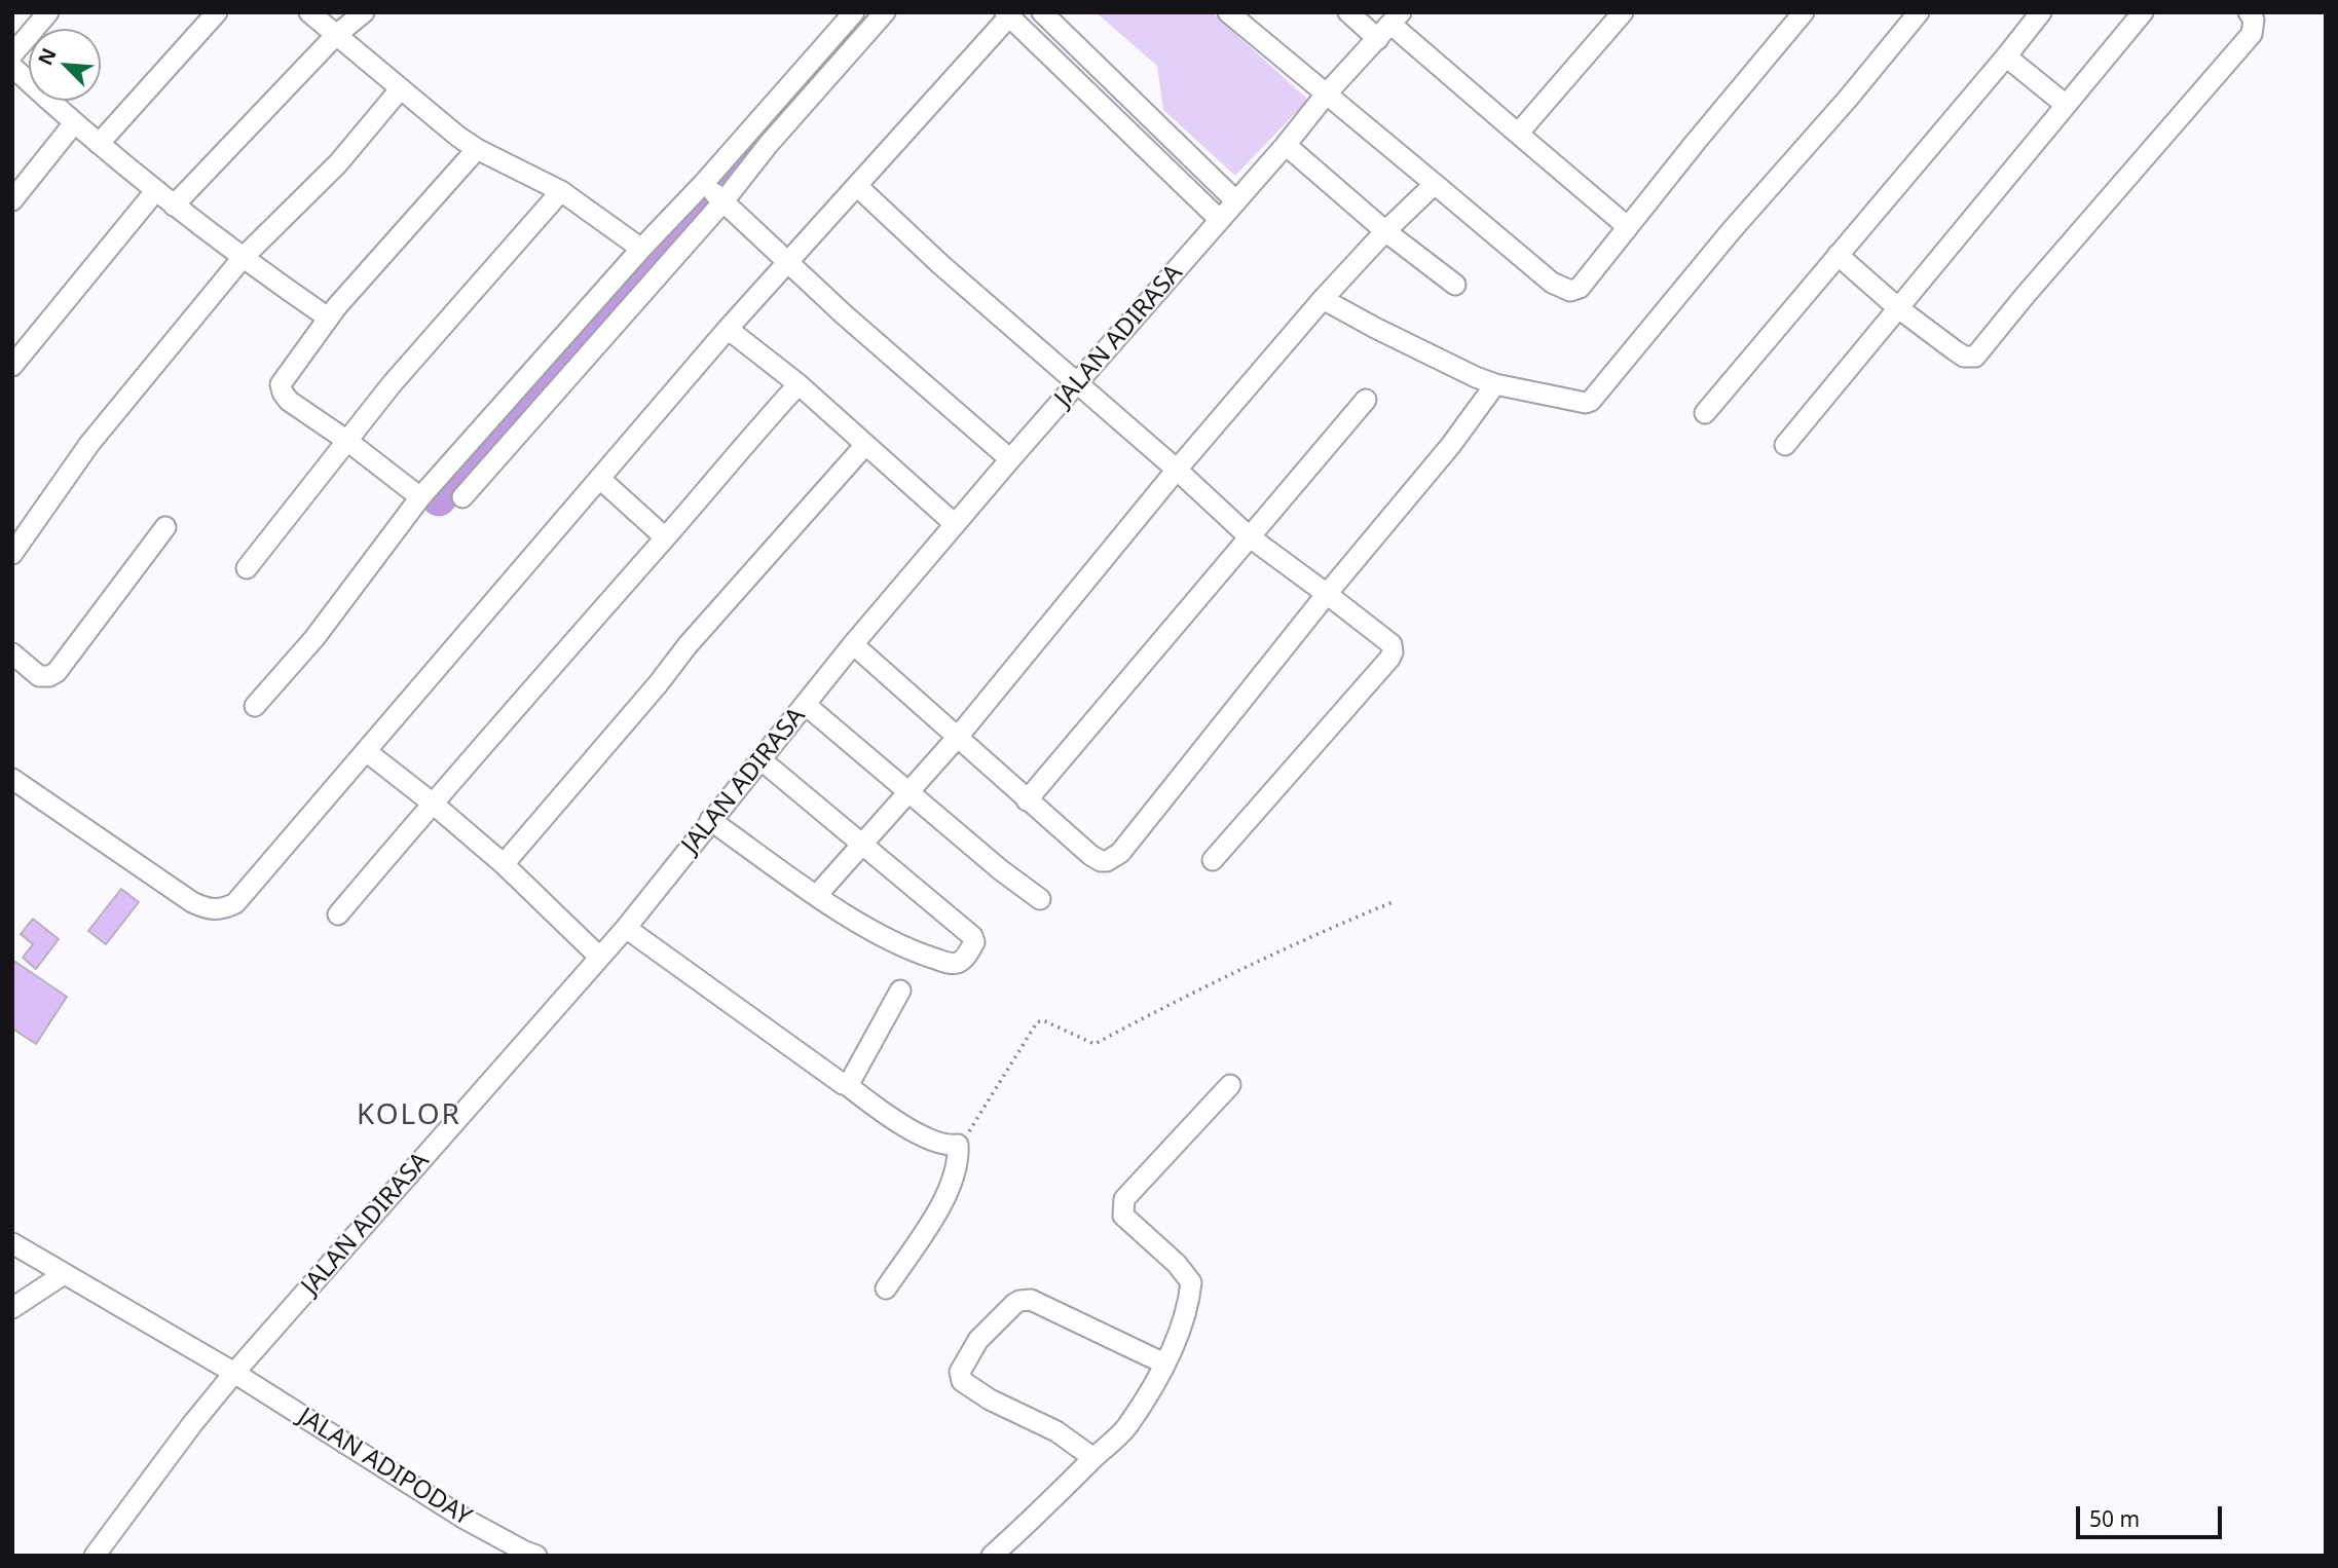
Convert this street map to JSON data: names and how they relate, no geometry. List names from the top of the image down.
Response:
{
  "streets": {
    "street": ["JALAN ADIRASA", "JALAN ADIPODAY"]
  },
  "crossings": [
    ["JALAN ADIRASA", "JALAN ADIPODAY"]
  ],
  "districts": ["KOLOR"],
  "scale_bar": "50 m",
  "north": "top left"
}
